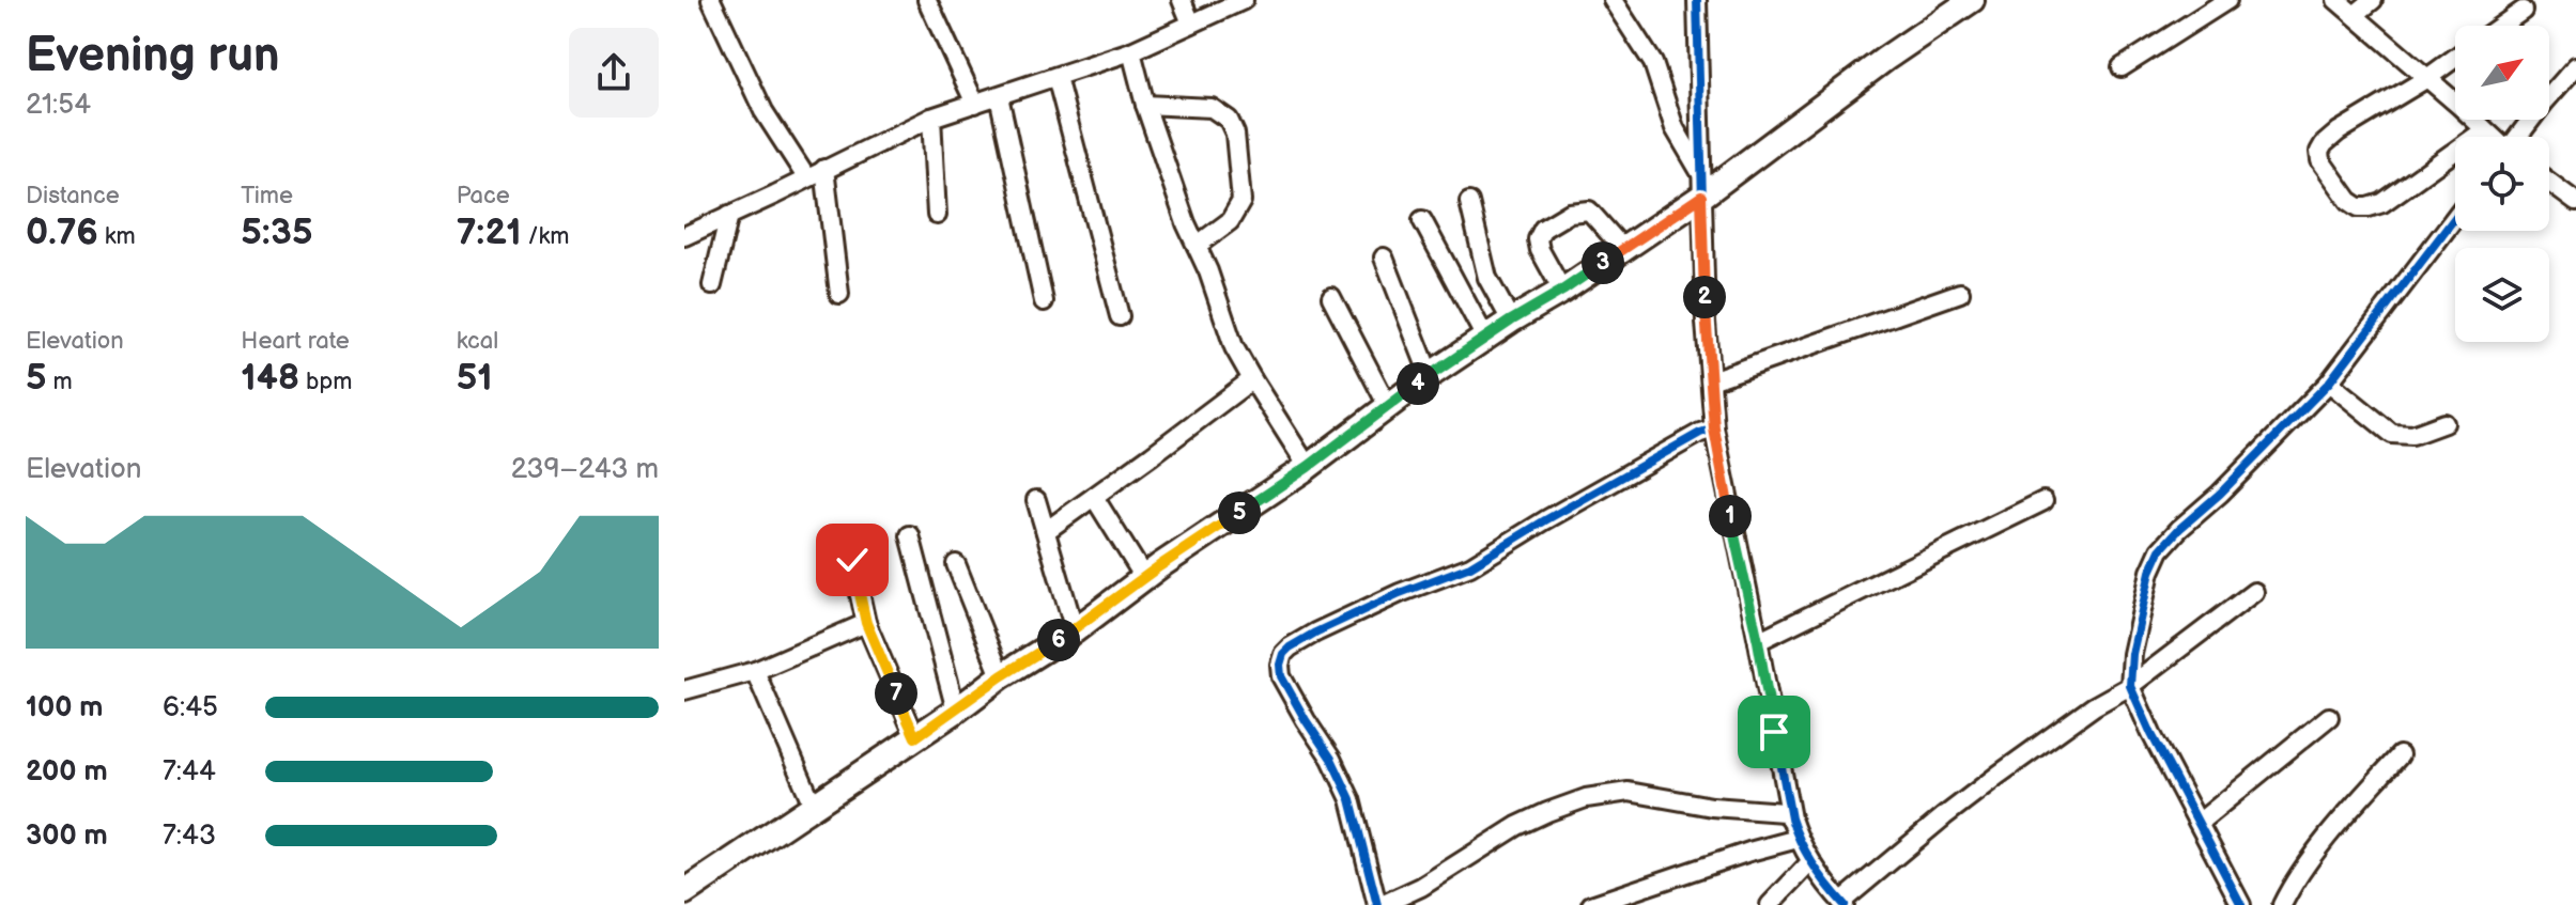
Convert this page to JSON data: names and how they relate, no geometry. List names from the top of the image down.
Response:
{
  "north": "top right",
  "page": {
    "heading": ["Evening run", "21:54"],
    "stats": [
      ["Distance", "0.76 km"],
      ["Time", "5:35"],
      ["Pace", "7:21 /km"],
      ["Elevation", "5 m"],
      ["Heart rate", "148 bpm"],
      ["kcal", "51"]
    ],
    "pins": [
      "3",
      "2",
      "4",
      "5",
      "1",
      "6",
      "7"
    ],
    "chart": ["Elevation", "239–243 m"],
    "list": [
      {
        "name": "100 m",
        "note": "6:45"
      },
      {
        "name": "200 m",
        "note": "7:44"
      },
      {
        "name": "300 m",
        "note": "7:43"
      }
    ]
  }
}
